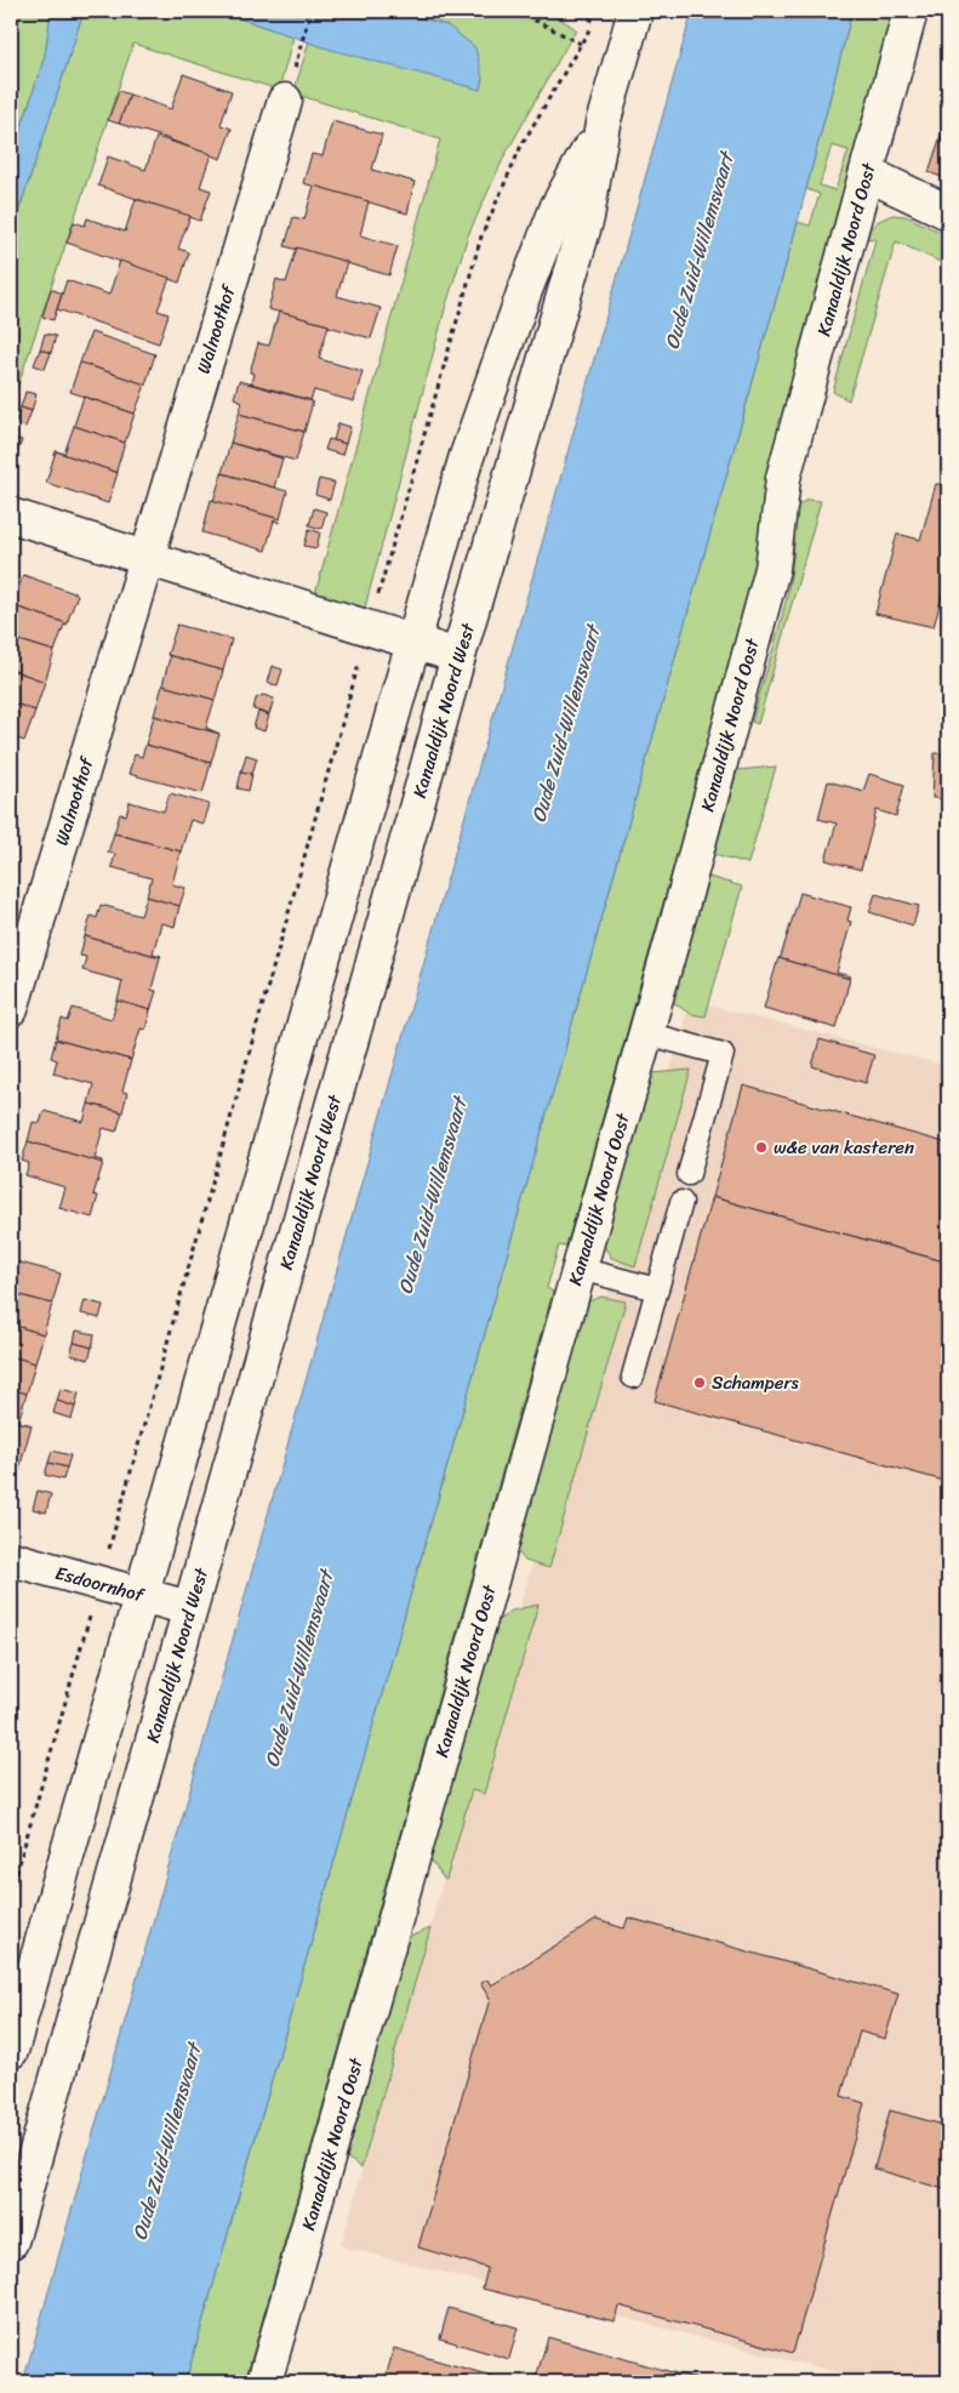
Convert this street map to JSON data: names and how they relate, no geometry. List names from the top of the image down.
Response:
{
  "streets": {
    "main road": [
      "Kanaaldijk Noord Oost",
      "Walnoothof",
      "Kanaaldijk Noord West",
      "Esdoornhof"
    ]
  },
  "crossings": [
    ["Kanaaldijk Noord West", "Esdoornhof"]
  ],
  "water": ["Oude Zuid-Willemsvaart"],
  "places": ["w&e van kasteren", "Schampers"]
}
